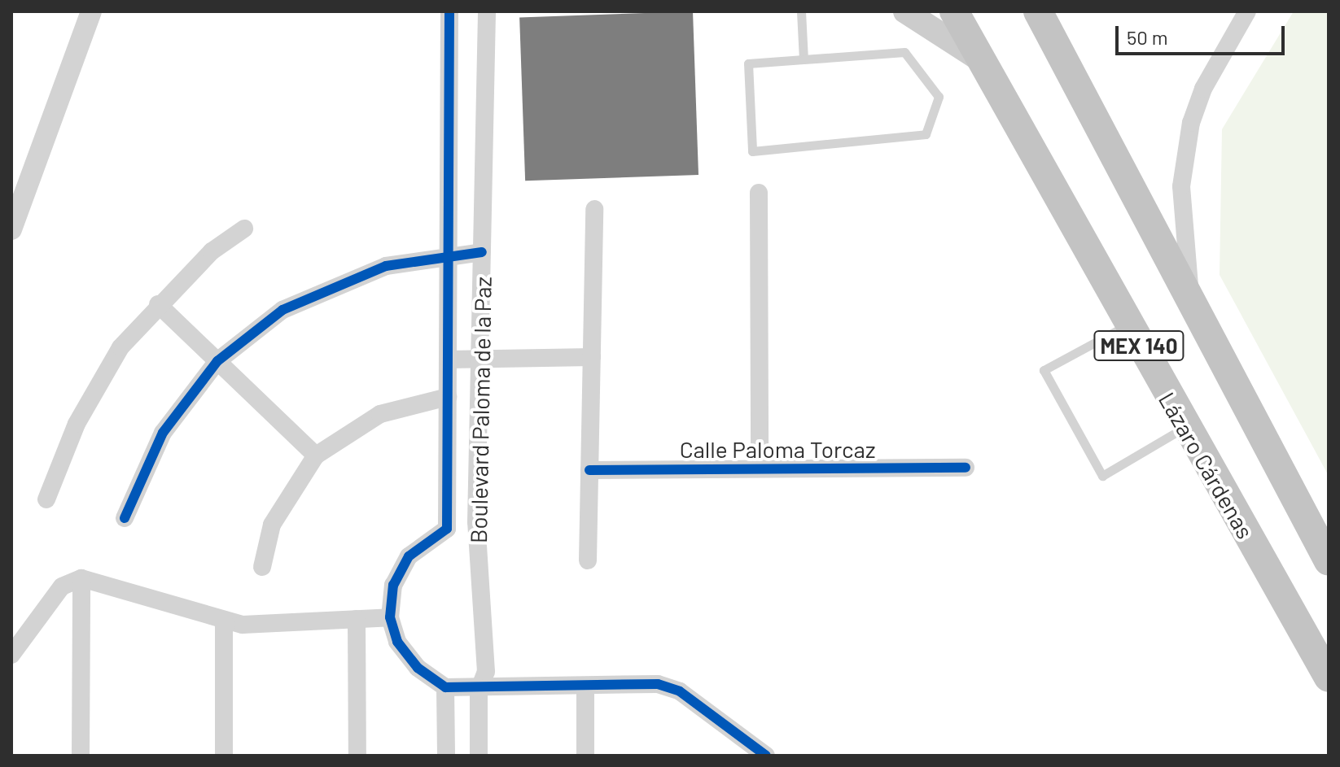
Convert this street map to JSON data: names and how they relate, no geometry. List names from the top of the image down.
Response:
{
  "streets": {
    "highway": ["MEX 140", "Lázaro Cárdenas"],
    "street": ["Boulevard Paloma de la Paz", "Calle Paloma Torcaz"]
  },
  "scale_bar": "50 m"
}
